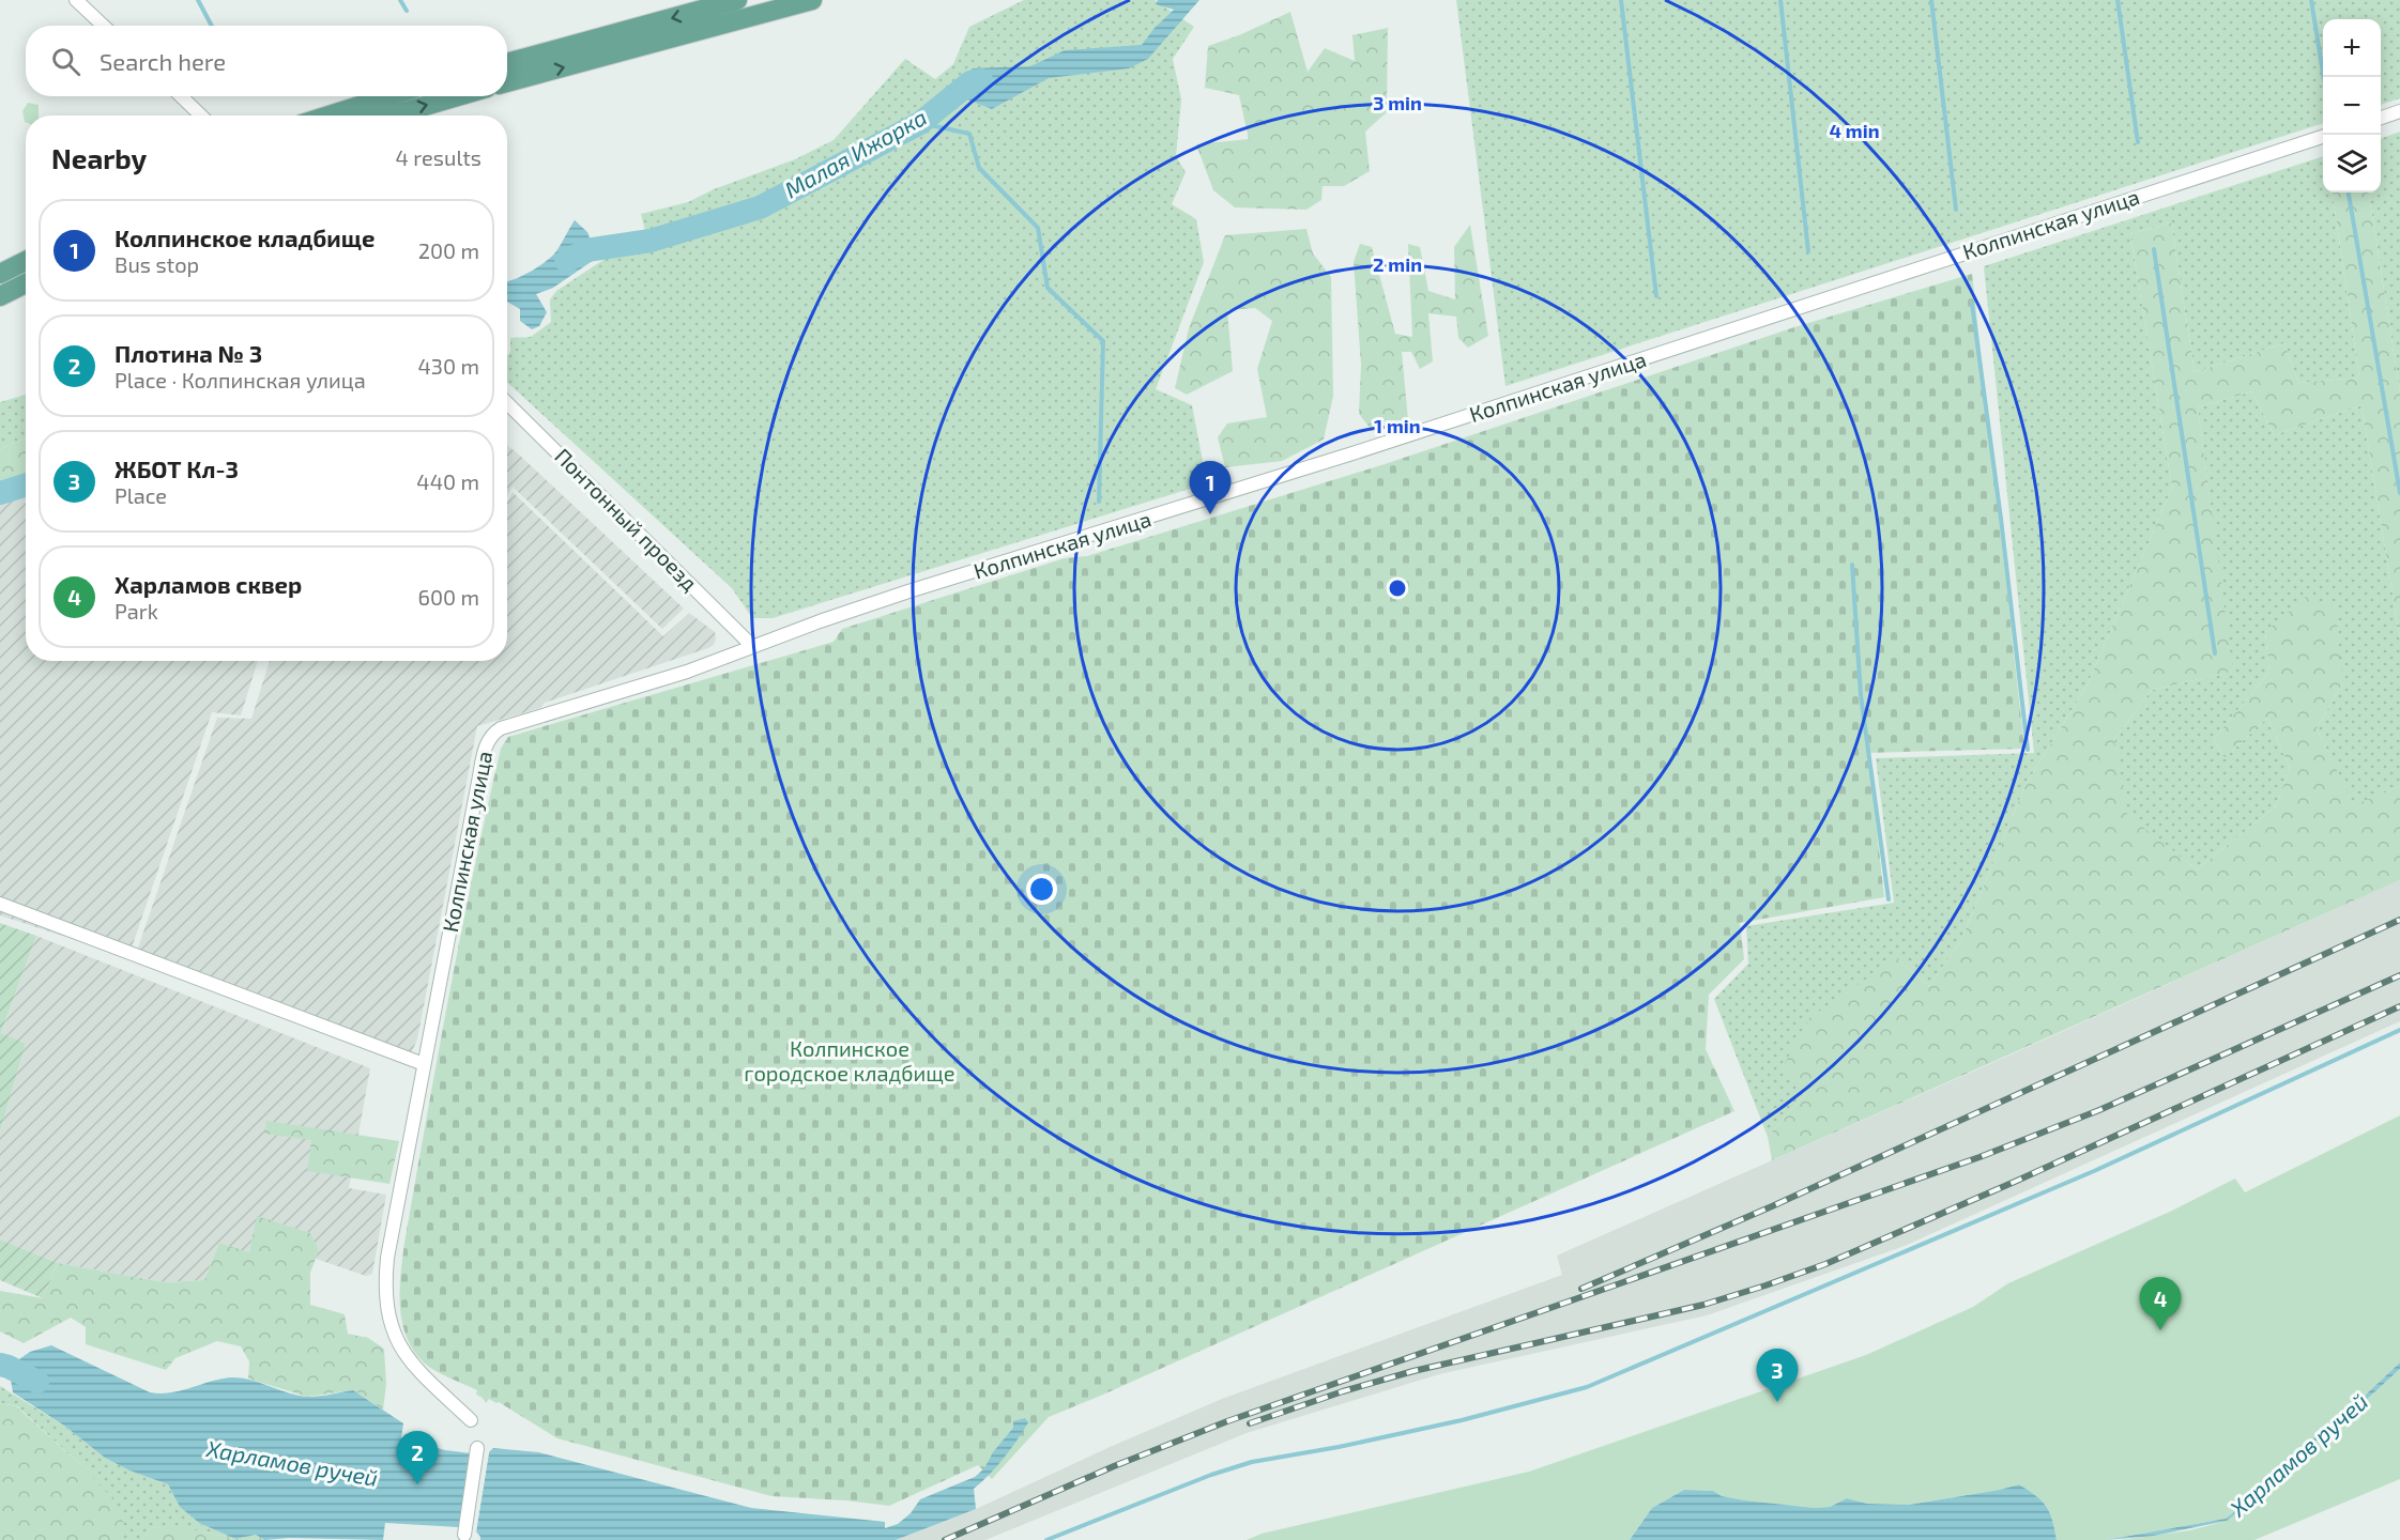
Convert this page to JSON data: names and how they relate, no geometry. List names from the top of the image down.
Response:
{
  "streets": {
    "street": ["Колпинская улица", "Понтонный проезд"]
  },
  "crossings": [
    ["Колпинская улица", "Понтонный проезд"]
  ],
  "water": ["Малая Ижорка", "Харламов ручей"],
  "parks": ["Колпинское городское кладбище"],
  "page": {
    "map_buttons": ["+", "−"],
    "search": "Search here",
    "heading": ["Nearby", "4 results"],
    "list": [
      {
        "mark": "1",
        "name": "Колпинское кладбище",
        "note": "Bus stop",
        "value": "200 m"
      },
      {
        "mark": "2",
        "name": "Плотина № 3",
        "note": "Place · Колпинская улица",
        "value": "430 m"
      },
      {
        "mark": "3",
        "name": "ЖБОТ Кл-3",
        "note": "Place",
        "value": "440 m"
      },
      {
        "mark": "4",
        "name": "Харламов сквер",
        "note": "Park",
        "value": "600 m"
      }
    ],
    "pins": [
      "1",
      "4",
      "3",
      "2"
    ]
  },
  "rings": [
    "3 min",
    "4 min",
    "2 min",
    "1 min"
  ]
}
